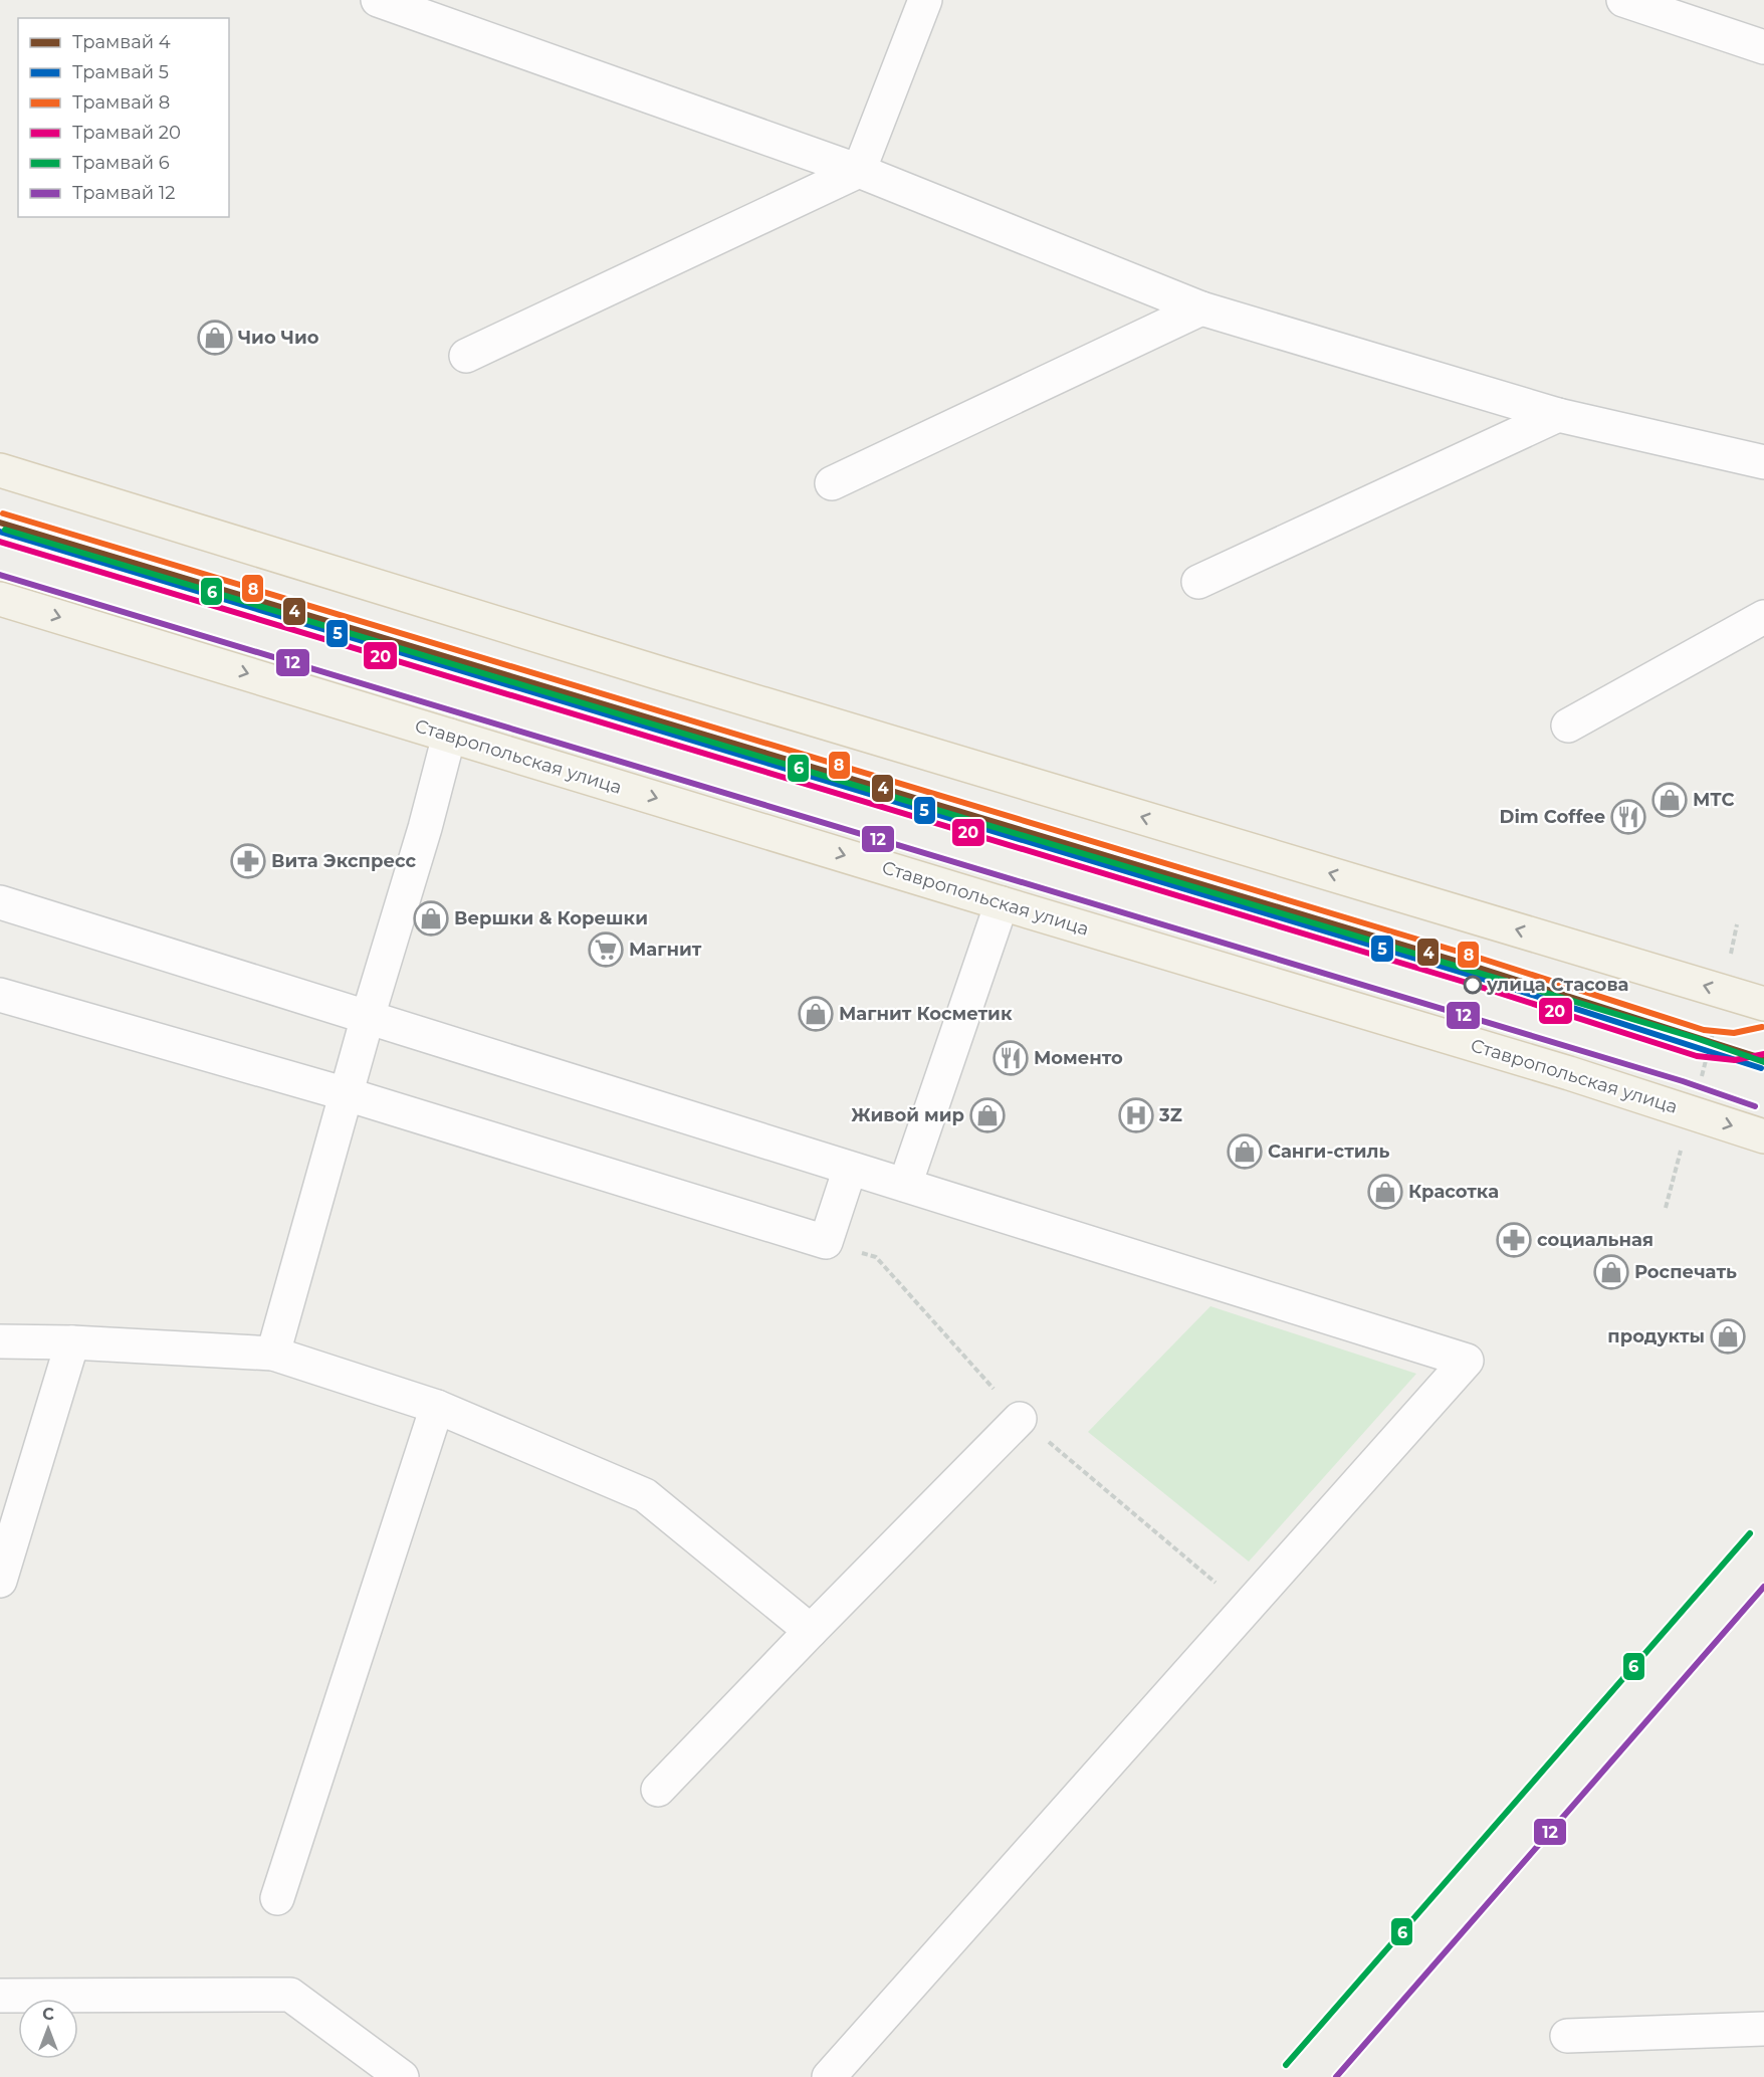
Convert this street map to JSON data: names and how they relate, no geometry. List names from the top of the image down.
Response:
{
  "streets": {
    "main road": ["Ставропольская улица"]
  },
  "places": {
    "shop": [
      "Чио Чио",
      "МТС",
      "Вершки & Корешки",
      "Магнит Косметик",
      "Живой мир",
      "Санги-стиль",
      "Красотка",
      "Роспечать",
      "продукты"
    ],
    "restaurant": ["Dim Coffee", "Моменто"],
    "pharmacy": ["Вита Экспресс", "социальная"],
    "supermarket": ["Магнит"],
    "other": ["улица Стасова"],
    "hospital": ["3Z"]
  },
  "lines": [
    "tram line 8",
    "tram line 4",
    "tram line 6",
    "tram line 5",
    "tram line 20",
    "tram line 12"
  ],
  "legend": [
    "Трамвай 4",
    "Трамвай 5",
    "Трамвай 8",
    "Трамвай 20",
    "Трамвай 6",
    "Трамвай 12"
  ],
  "north": "top"
}
